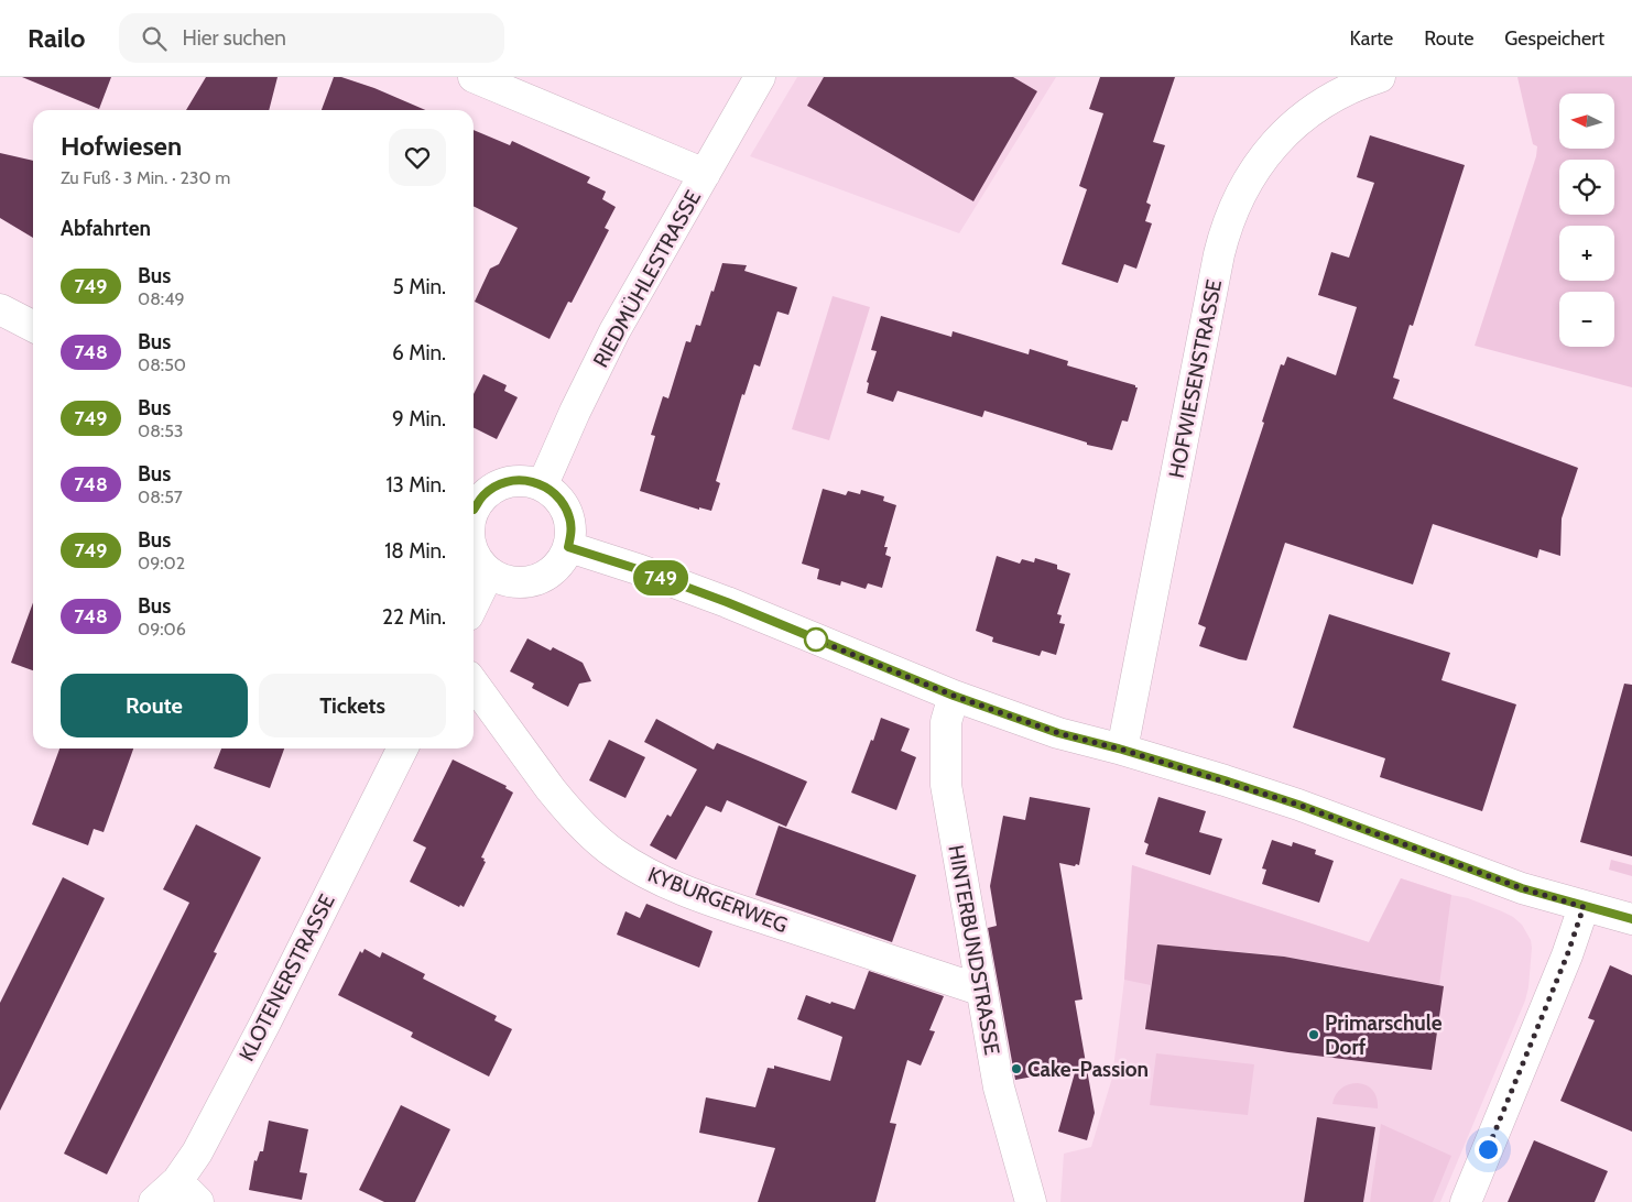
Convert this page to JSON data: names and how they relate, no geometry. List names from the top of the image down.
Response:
{
  "streets": {
    "street": [
      "RIEDMÜHLESTRASSE",
      "HOFWIESENSTRASSE",
      "KYBURGERWEG",
      "HINTERBUNDSTRASSE",
      "KLOTENERSTRASSE"
    ]
  },
  "crossings": [
    ["KYBURGERWEG", "HINTERBUNDSTRASSE"]
  ],
  "places": ["Primarschule Dorf", "Cake-Passion"],
  "lines": ["bus line 749"],
  "north": "left",
  "page": {
    "header": "Railo",
    "search": "Hier suchen",
    "nav": ["Karte", "Route", "Gespeichert"],
    "on_map": "749",
    "map_buttons": ["+", "−"],
    "heading": [
      ["Hofwiesen", "Zu Fuß · 3 Min. · 230 m"],
      "Abfahrten"
    ],
    "list": [
      {
        "mark": "749",
        "name": "Bus",
        "note": "08:49",
        "value": "5 Min."
      },
      {
        "mark": "748",
        "name": "Bus",
        "note": "08:50",
        "value": "6 Min."
      },
      {
        "mark": "749",
        "name": "Bus",
        "note": "08:53",
        "value": "9 Min."
      },
      {
        "mark": "748",
        "name": "Bus",
        "note": "08:57",
        "value": "13 Min."
      },
      {
        "mark": "749",
        "name": "Bus",
        "note": "09:02",
        "value": "18 Min."
      },
      {
        "mark": "748",
        "name": "Bus",
        "note": "09:06",
        "value": "22 Min."
      }
    ],
    "buttons": ["Route", "Tickets"]
  }
}
